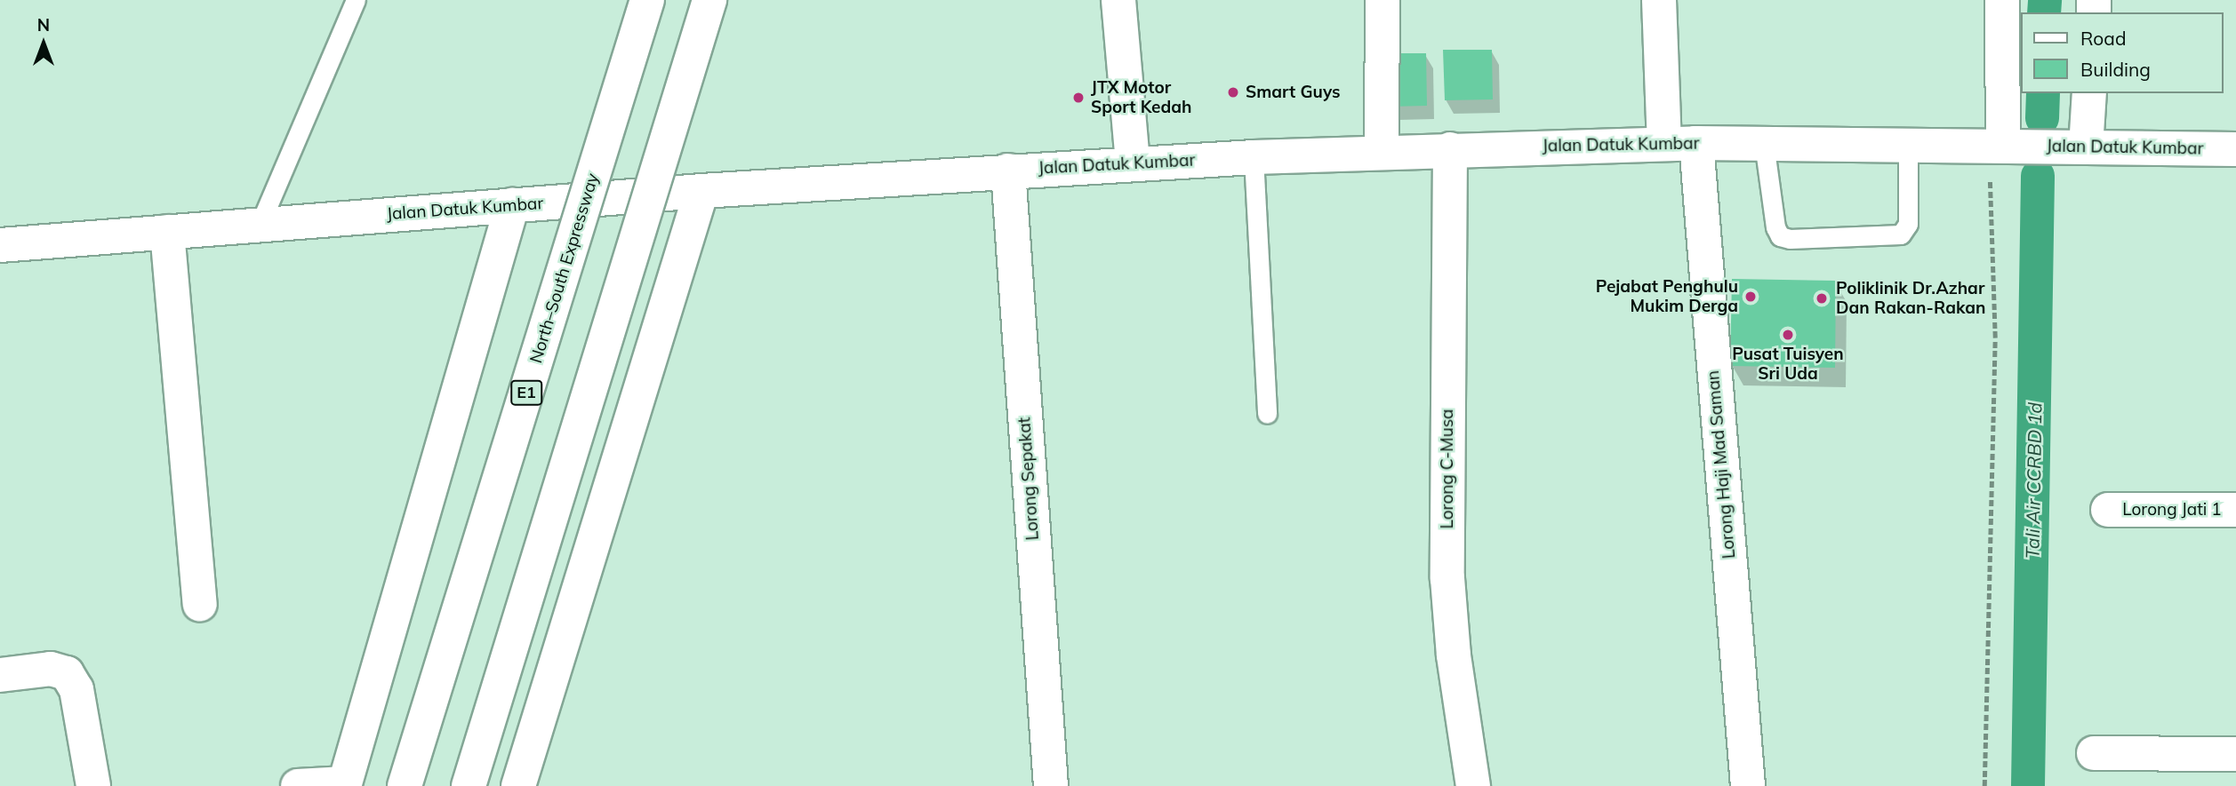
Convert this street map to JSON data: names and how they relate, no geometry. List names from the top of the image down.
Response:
{
  "streets": {
    "main road": [
      "Jalan Datuk Kumbar",
      "North–South Expressway",
      "E1",
      "Lorong Haji Mad Saman",
      "Lorong C-Musa",
      "Lorong Sepakat",
      "Lorong Jati 1"
    ]
  },
  "crossings": [
    ["Jalan Datuk Kumbar", "Lorong Haji Mad Saman"],
    ["Jalan Datuk Kumbar", "Lorong C-Musa"],
    ["Jalan Datuk Kumbar", "Lorong Sepakat"]
  ],
  "water": ["Tali Air CCRBD 1d"],
  "places": [
    "Smart Guys",
    "JTX Motor Sport Kedah",
    "Pejabat Penghulu Mukim Derga",
    "Poliklinik Dr.Azhar Dan Rakan-Rakan",
    "Pusat Tuisyen Sri Uda"
  ],
  "legend": ["Road", "Building"],
  "north": "top"
}
